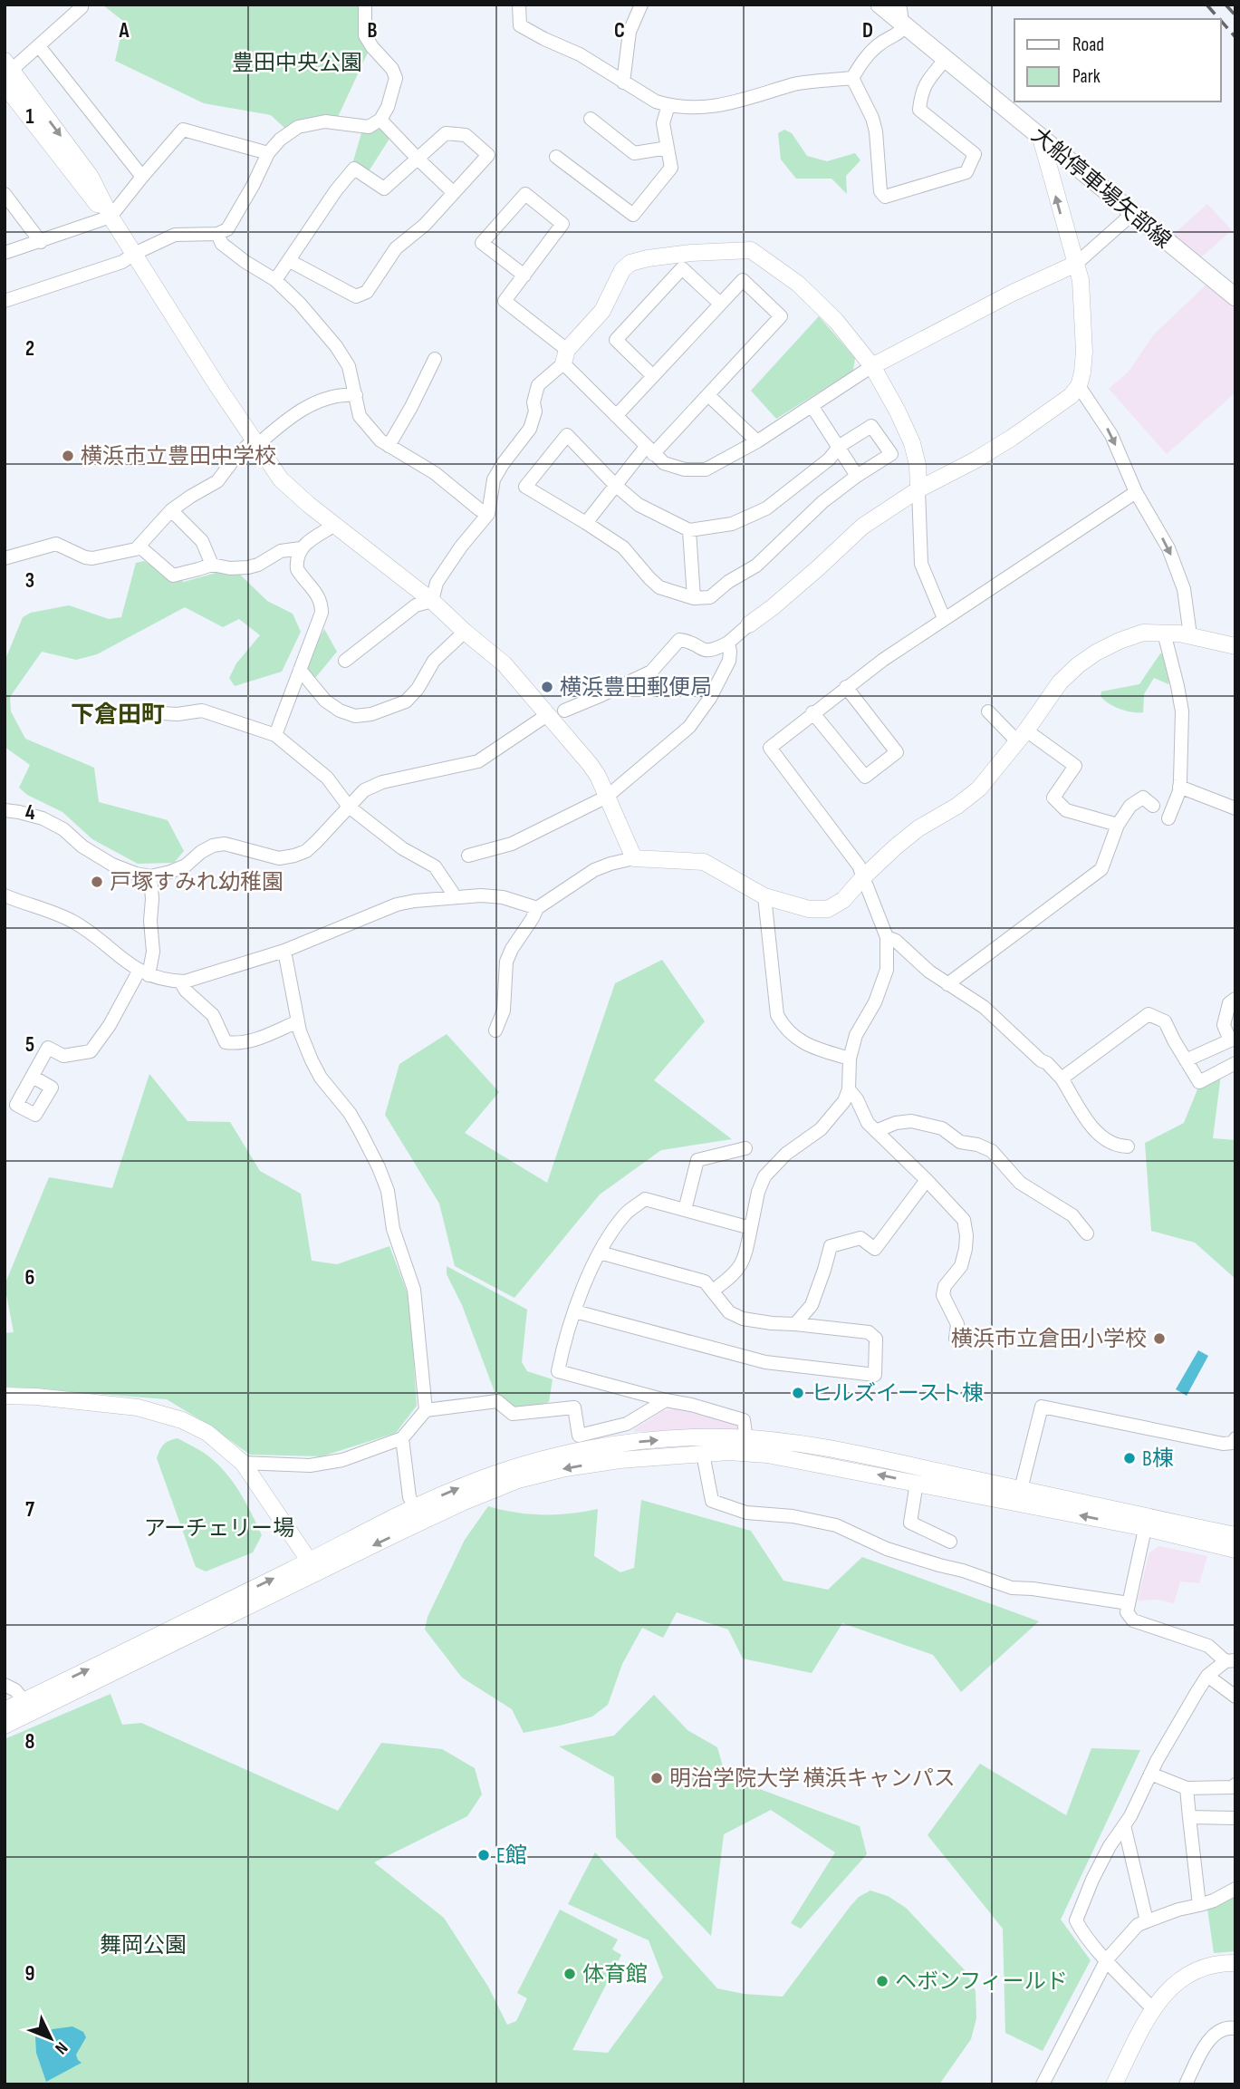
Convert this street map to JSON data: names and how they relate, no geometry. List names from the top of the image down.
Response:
{
  "streets": {
    "main road": ["大船停車場矢部線"]
  },
  "districts": ["下倉田町"],
  "parks": ["豊田中央公園", "アーチェリー場", "舞岡公園"],
  "places": [
    "横浜市立豊田中学校",
    "横浜豊田郵便局",
    "戸塚すみれ幼稚園",
    "横浜市立倉田小学校",
    "ヒルズイースト棟",
    "B棟",
    "明治学院大学 横浜キャンパス",
    "E館",
    "体育館",
    "ヘボンフィールド"
  ],
  "legend": ["Road", "Park"],
  "north": "bottom right",
  "grid": {
    "columns": [
      "A",
      "B",
      "C",
      "D"
    ],
    "rows": [
      "1",
      "2",
      "3",
      "4",
      "5",
      "6",
      "7",
      "8",
      "9"
    ]
  }
}
